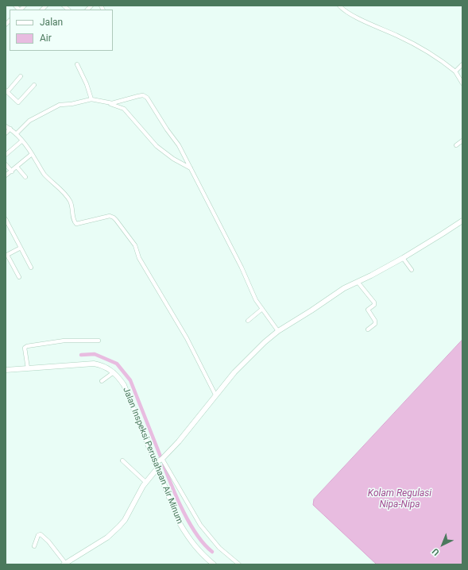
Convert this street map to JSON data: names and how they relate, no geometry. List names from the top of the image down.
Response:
{
  "streets": {
    "street": ["Jalan Inspeksi Perusahaan Air Minum"]
  },
  "water": ["Kolam Regulasi Nipa-Nipa"],
  "legend": ["Jalan", "Air"],
  "north": "bottom left"
}
